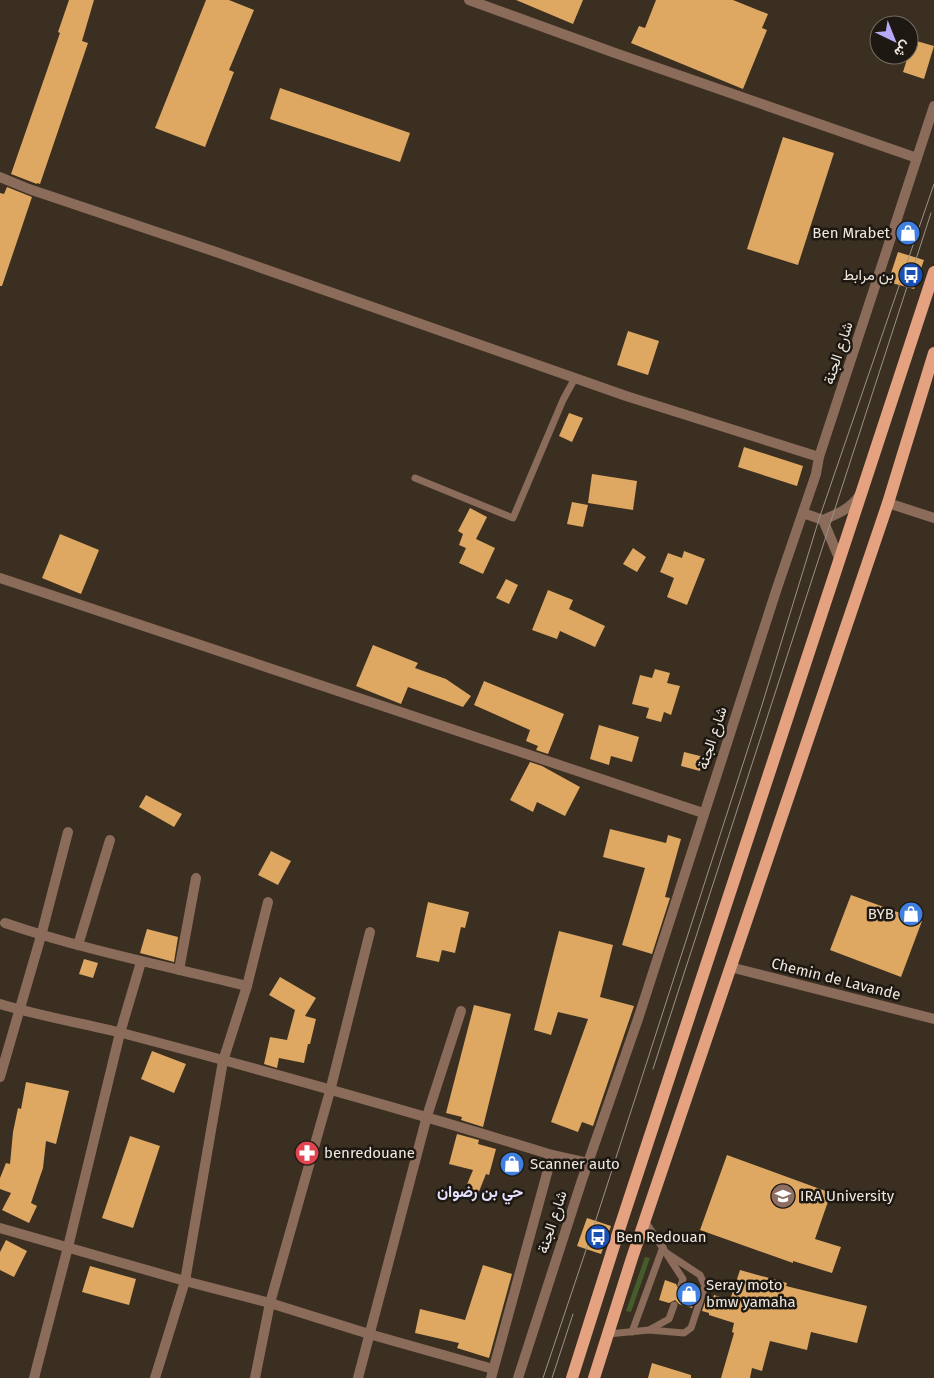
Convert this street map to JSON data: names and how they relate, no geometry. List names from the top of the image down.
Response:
{
  "streets": {
    "street": ["شارع الجنة", "Chemin de Lavande"]
  },
  "districts": ["حي بن رضوان"],
  "places": {
    "shop": [
      "Ben Mrabet",
      "BYB",
      "Scanner auto",
      "Seray moto bmw yamaha"
    ],
    "bus stop": ["بن مرابط", "Ben Redouan"],
    "pharmacy": ["benredouane"],
    "school or university": ["IRA University"]
  },
  "north": "bottom right"
}
